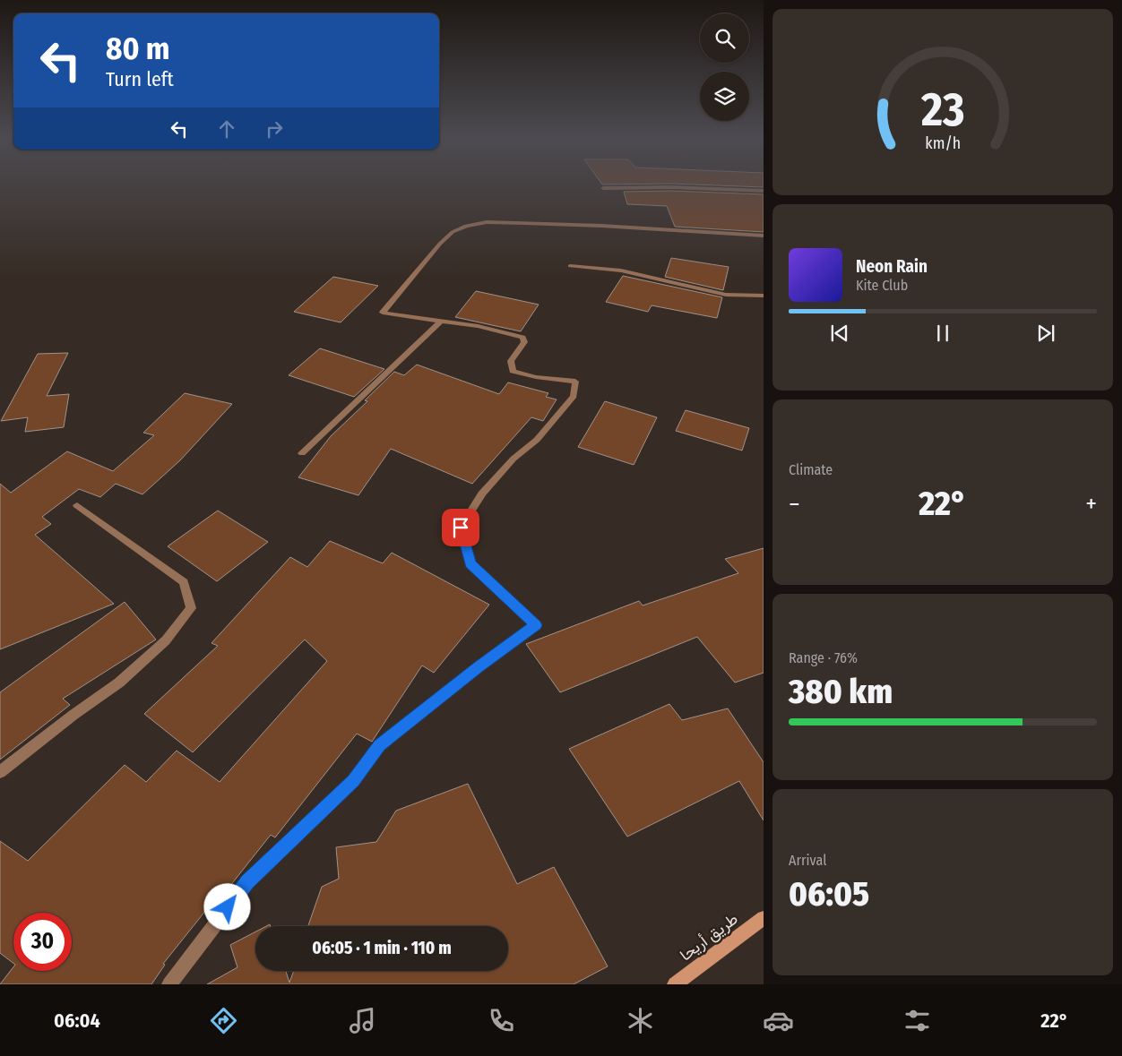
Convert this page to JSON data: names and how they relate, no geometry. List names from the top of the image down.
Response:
{
  "streets": {
    "main road": ["طريق أريحا"]
  },
  "page": {
    "turn": ["80 m", "Turn left"],
    "song": ["Neon Rain", "Kite Club"],
    "tile": [
      "Climate",
      ["Range · 76%", "380 km"],
      ["Arrival", "06:05"]
    ],
    "heat": ["−", "22°", "+"],
    "limit": "30",
    "trip": "06:05 · 1 min · 110 m",
    "tabs": ["06:04", "22°"],
    "gauge": ["23", "km/h"]
  }
}
